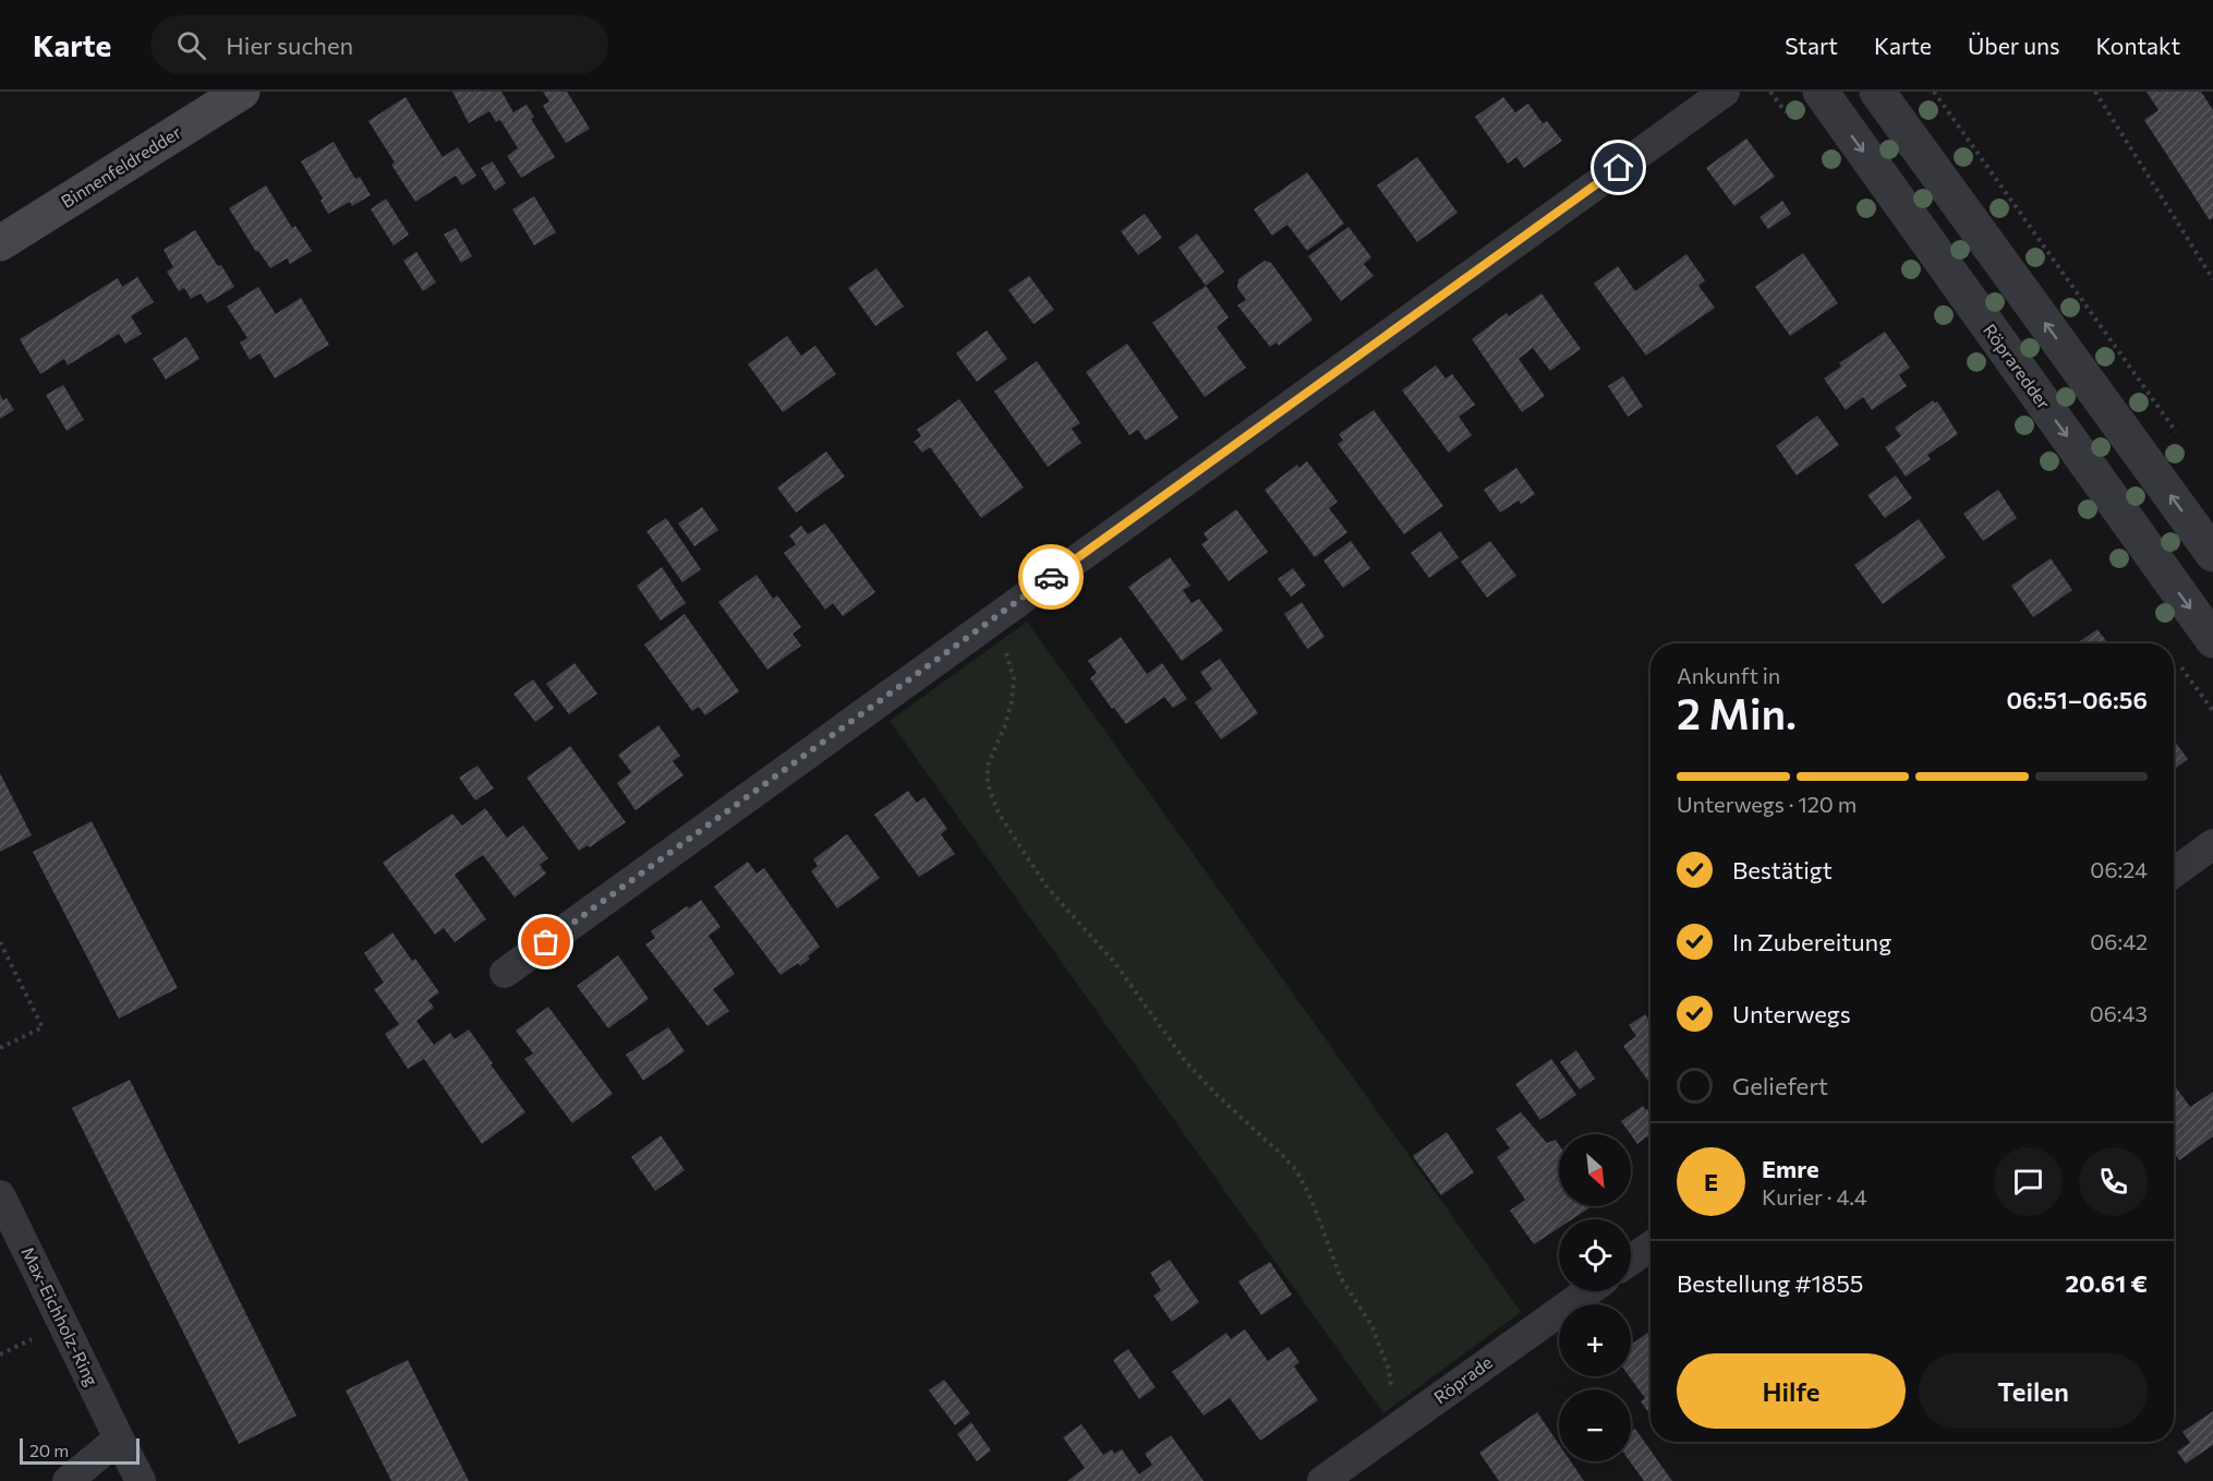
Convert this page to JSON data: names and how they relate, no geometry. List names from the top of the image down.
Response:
{
  "streets": {
    "main road": ["Binnenfeldredder"],
    "street": ["Röpraredder", "Max-Eichholz-Ring", "Röprade"]
  },
  "scale_bar": "20 m",
  "north": "bottom right",
  "page": {
    "header": "Karte",
    "search": "Hier suchen",
    "nav": [
      "Start",
      "Karte",
      "Über uns",
      "Kontakt"
    ],
    "heading": ["2 Min.", "Ankunft in", "06:51–06:56"],
    "panel": [
      "Emre",
      "Kurier · 4.4",
      "Bestellung #1855",
      "20.61 €"
    ],
    "bar": "Unterwegs · 120 m",
    "list": [
      ["Bestätigt", "06:24"],
      ["In Zubereitung", "06:42"],
      ["Unterwegs", "06:43"],
      "Geliefert"
    ],
    "map_buttons": ["+", "−"],
    "round": "E",
    "buttons": ["Hilfe", "Teilen"],
    "scale": "20 m"
  }
}
